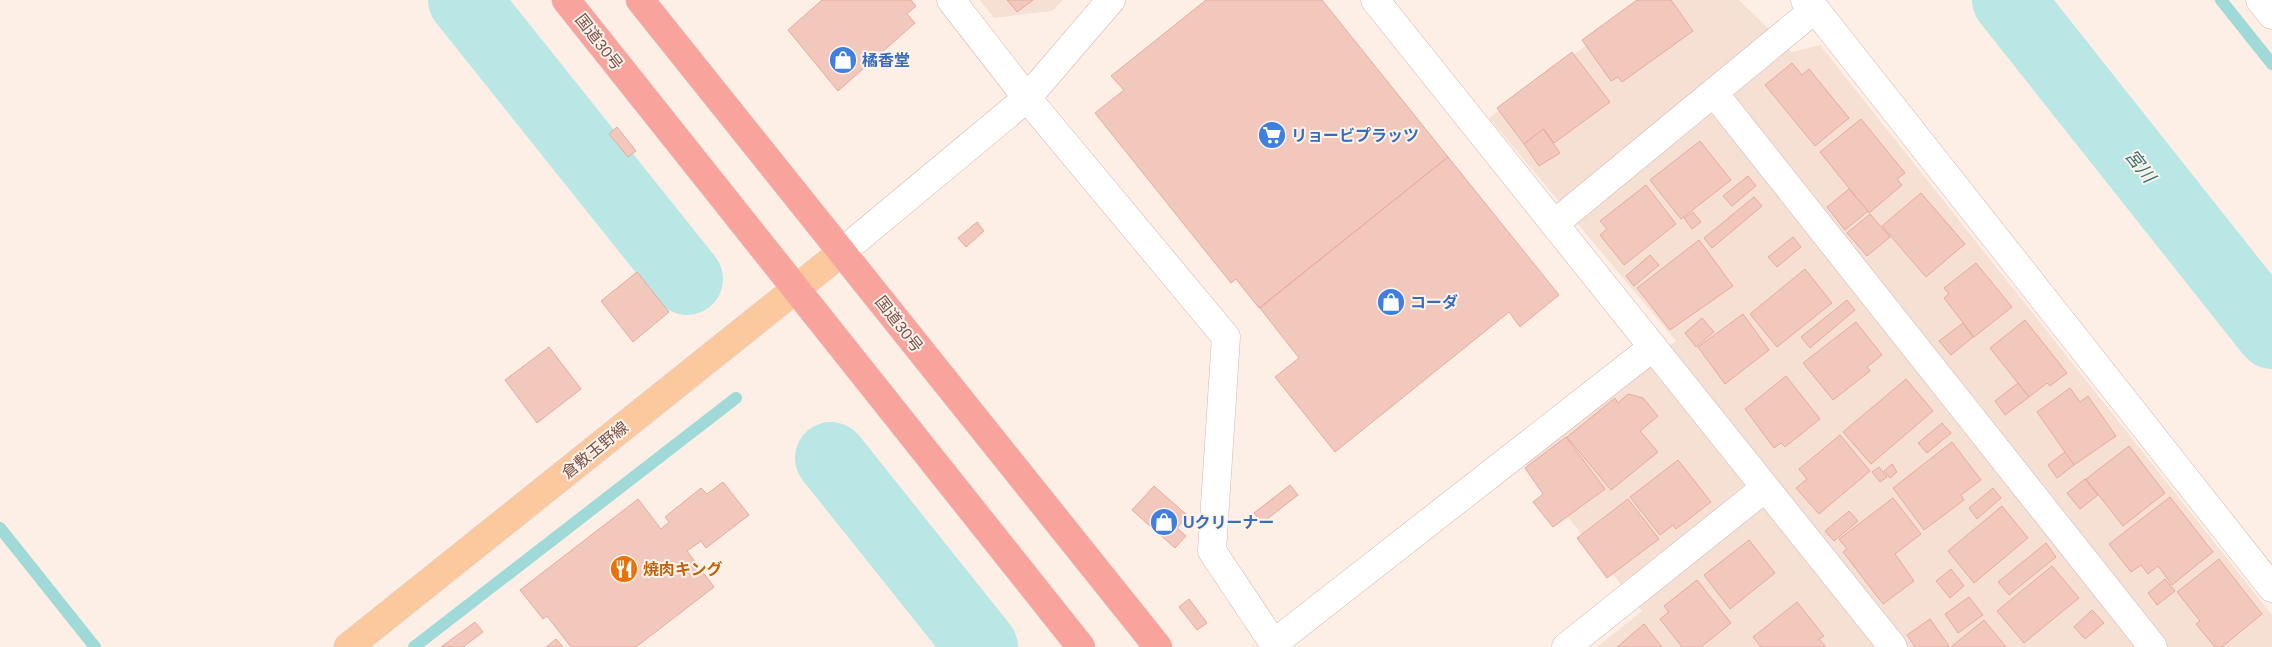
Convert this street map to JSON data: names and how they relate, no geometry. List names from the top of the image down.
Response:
{
  "streets": {
    "highway": ["国道30号"],
    "main road": ["倉敷玉野線"]
  },
  "crossings": [
    ["国道30号", "倉敷玉野線"]
  ],
  "water": ["宮川"],
  "places": {
    "shop": ["橘香堂", "コーダ", "Uクリーナー"],
    "supermarket": ["リョービプラッツ"],
    "restaurant": ["焼肉キング"]
  }
}
